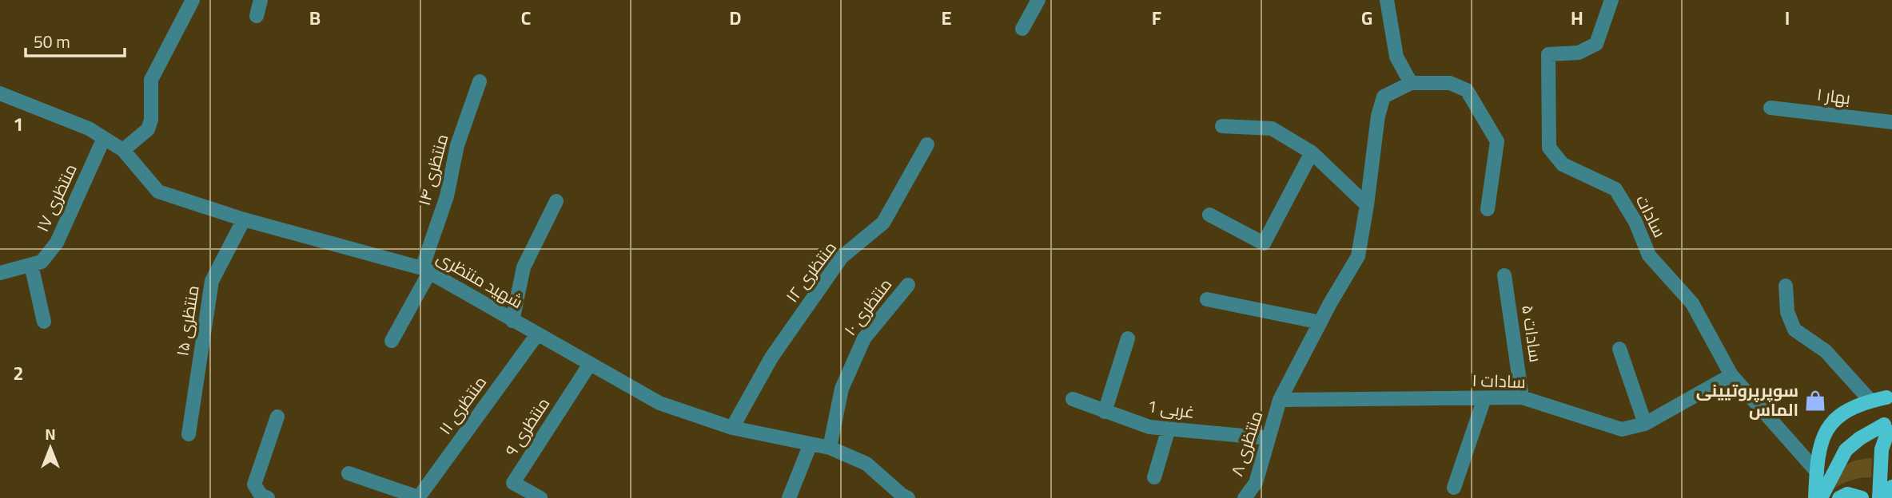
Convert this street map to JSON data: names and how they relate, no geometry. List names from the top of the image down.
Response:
{
  "streets": {
    "street": [
      "بهار ۱",
      "منتظری ۱۴",
      "منتظری ۱۷",
      "سادات",
      "منتظری ۱۲",
      "شهید منتظری",
      "منتظری ۱۰",
      "منتظری ۱۵",
      "سادات ۵",
      "سادات ۱",
      "منتظری ۱۱",
      "غربی 1",
      "منتظری ۹",
      "منتظری ۸"
    ]
  },
  "crossings": [
    ["منتظری ۱۴", "شهید منتظری"],
    ["منتظری ۱۷", "شهید منتظری"],
    ["سادات", "سادات ۱"],
    ["منتظری ۱۲", "شهید منتظری"],
    ["شهید منتظری", "منتظری ۱۰"],
    ["شهید منتظری", "منتظری ۱۵"],
    ["شهید منتظری", "منتظری ۱۱"],
    ["شهید منتظری", "منتظری ۹"],
    ["سادات ۵", "سادات ۱"],
    ["سادات ۱", "منتظری ۸"],
    ["غربی 1", "منتظری ۸"]
  ],
  "places": {
    "shop": ["سوپرپروتیینی الماس"]
  },
  "scale_bar": "50 m",
  "north": "top",
  "grid": {
    "columns": [
      "B",
      "C",
      "D",
      "E",
      "F",
      "G",
      "H",
      "I"
    ],
    "rows": ["1", "2"]
  }
}
